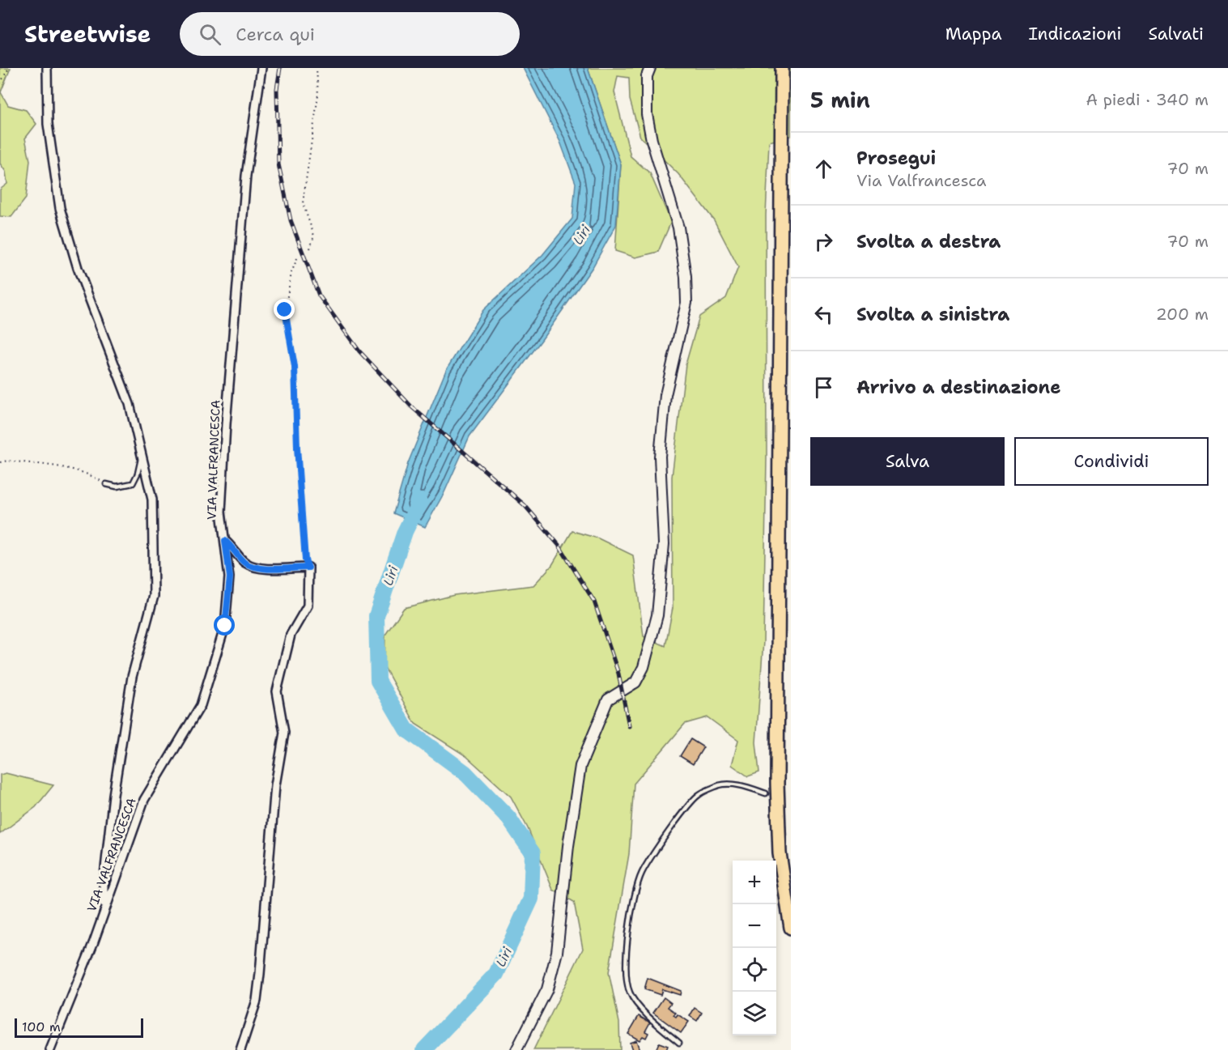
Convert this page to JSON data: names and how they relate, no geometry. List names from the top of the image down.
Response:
{
  "streets": {
    "street": ["VIA VALFRANCESCA"]
  },
  "water": ["Liri"],
  "scale_bar": "100 m",
  "page": {
    "header": "Streetwise",
    "search": "Cerca qui",
    "nav": ["Mappa", "Indicazioni", "Salvati"],
    "heading": ["5 min", "A piedi · 340 m"],
    "list": [
      ["Prosegui", "Via Valfrancesca", "70 m"],
      ["Svolta a destra", "70 m"],
      ["Svolta a sinistra", "200 m"],
      "Arrivo a destinazione"
    ],
    "buttons": ["Salva", "Condividi"],
    "map_buttons": ["+", "−"],
    "scale": "100 m"
  }
}
